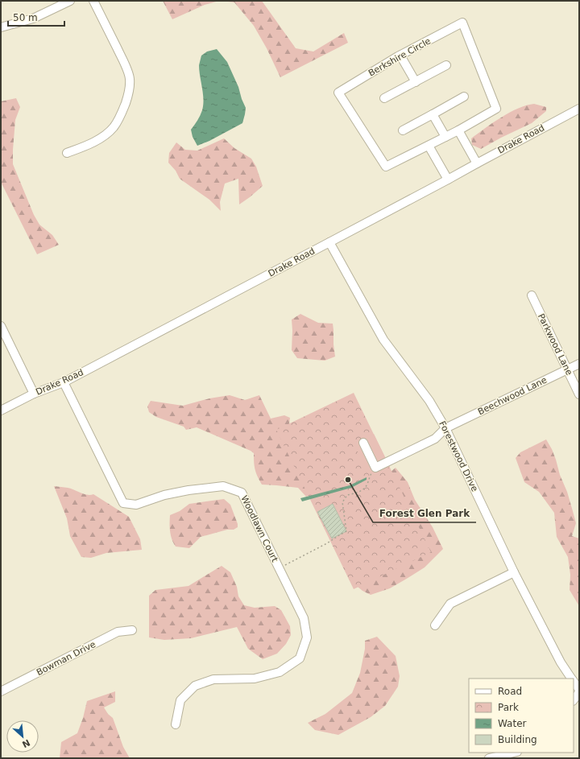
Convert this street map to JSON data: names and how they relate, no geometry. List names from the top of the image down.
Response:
{
  "streets": {
    "street": [
      "Berkshire Circle",
      "Drake Road",
      "Parkwood Lane",
      "Beechwood Lane",
      "Forestwood Drive",
      "Woodlawn Court",
      "Bowman Drive"
    ]
  },
  "crossings": [
    ["Drake Road", "Forestwood Drive"],
    ["Drake Road", "Woodlawn Court"],
    ["Parkwood Lane", "Beechwood Lane"],
    ["Beechwood Lane", "Forestwood Drive"]
  ],
  "places": ["Forest Glen Park"],
  "legend": [
    "Road",
    "Park",
    "Water",
    "Building"
  ],
  "scale_bar": "50 m",
  "north": "bottom right"
}
